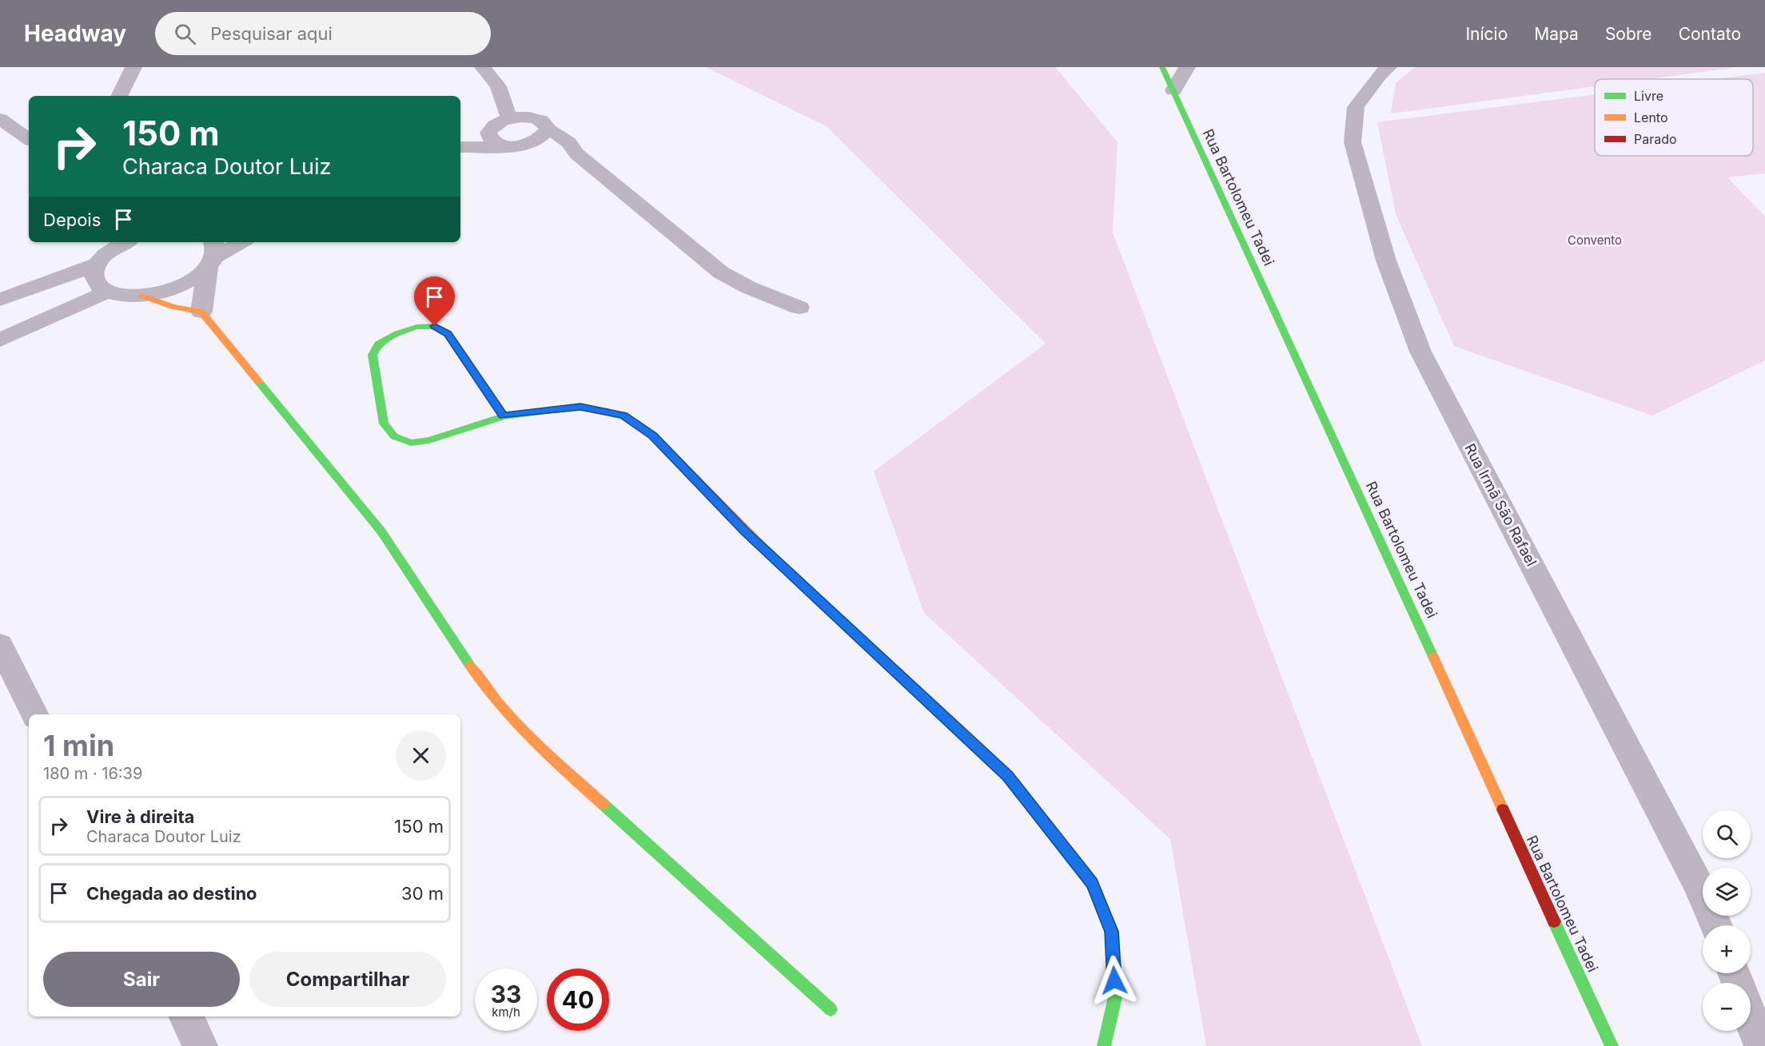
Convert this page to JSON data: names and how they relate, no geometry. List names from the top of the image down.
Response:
{
  "streets": {
    "street": ["Rua Bartolomeu Tadei", "Rua Irmã São Rafael"]
  },
  "parks": ["Convento"],
  "legend": ["Livre", "Lento", "Parado"],
  "page": {
    "header": "Headway",
    "search": "Pesquisar aqui",
    "nav": [
      "Início",
      "Mapa",
      "Sobre",
      "Contato"
    ],
    "turn": ["150 m", "Characa Doutor Luiz"],
    "then": "Depois",
    "heading": ["1 min", "180 m · 16:39"],
    "list": [
      {
        "name": "Vire à direita",
        "note": "Characa Doutor Luiz",
        "value": "150 m"
      },
      {
        "name": "Chegada ao destino",
        "value": "30 m"
      }
    ],
    "map_buttons": ["+", "−"],
    "buttons": ["Sair", "Compartilhar"],
    "speed": "33 km/h",
    "limit": "40"
  }
}
